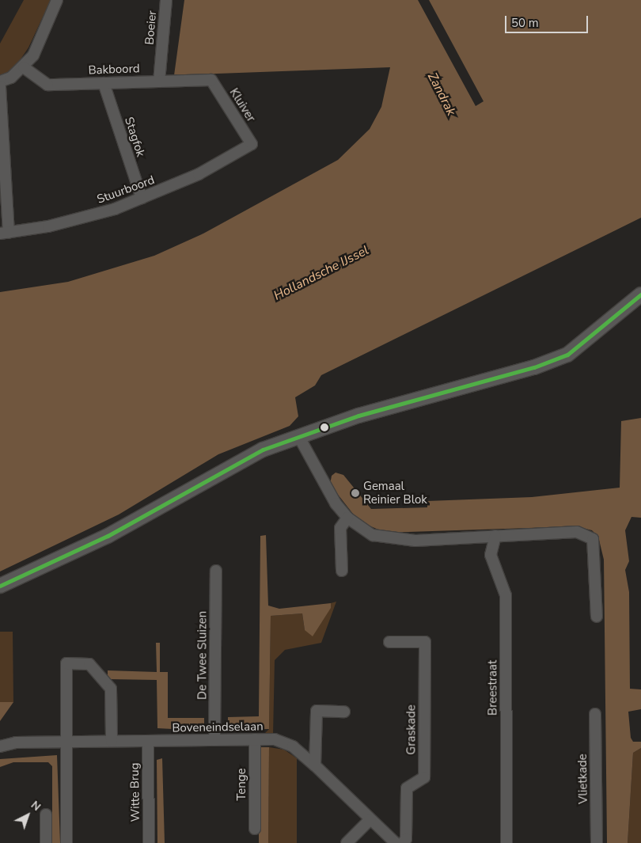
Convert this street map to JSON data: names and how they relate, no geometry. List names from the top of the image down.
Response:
{
  "streets": {
    "street": [
      "Boeier",
      "Bakboord",
      "Kluiver",
      "Stagfok",
      "Stuurboord",
      "De Twee Sluizen",
      "Breestraat",
      "Boveneindselaan",
      "Graskade",
      "Vlietkade",
      "Tenge",
      "Witte Brug"
    ]
  },
  "crossings": [
    ["Boeier", "Bakboord"],
    ["Bakboord", "Kluiver"],
    ["Bakboord", "Stagfok"],
    ["Kluiver", "Stuurboord"],
    ["Stagfok", "Stuurboord"],
    ["De Twee Sluizen", "Boveneindselaan"],
    ["Boveneindselaan", "Tenge"],
    ["Boveneindselaan", "Witte Brug"]
  ],
  "water": ["Zandrak", "Hollandsche IJssel"],
  "places": ["Gemaal Reinier Blok"],
  "scale_bar": "50 m",
  "north": "top right"
}
